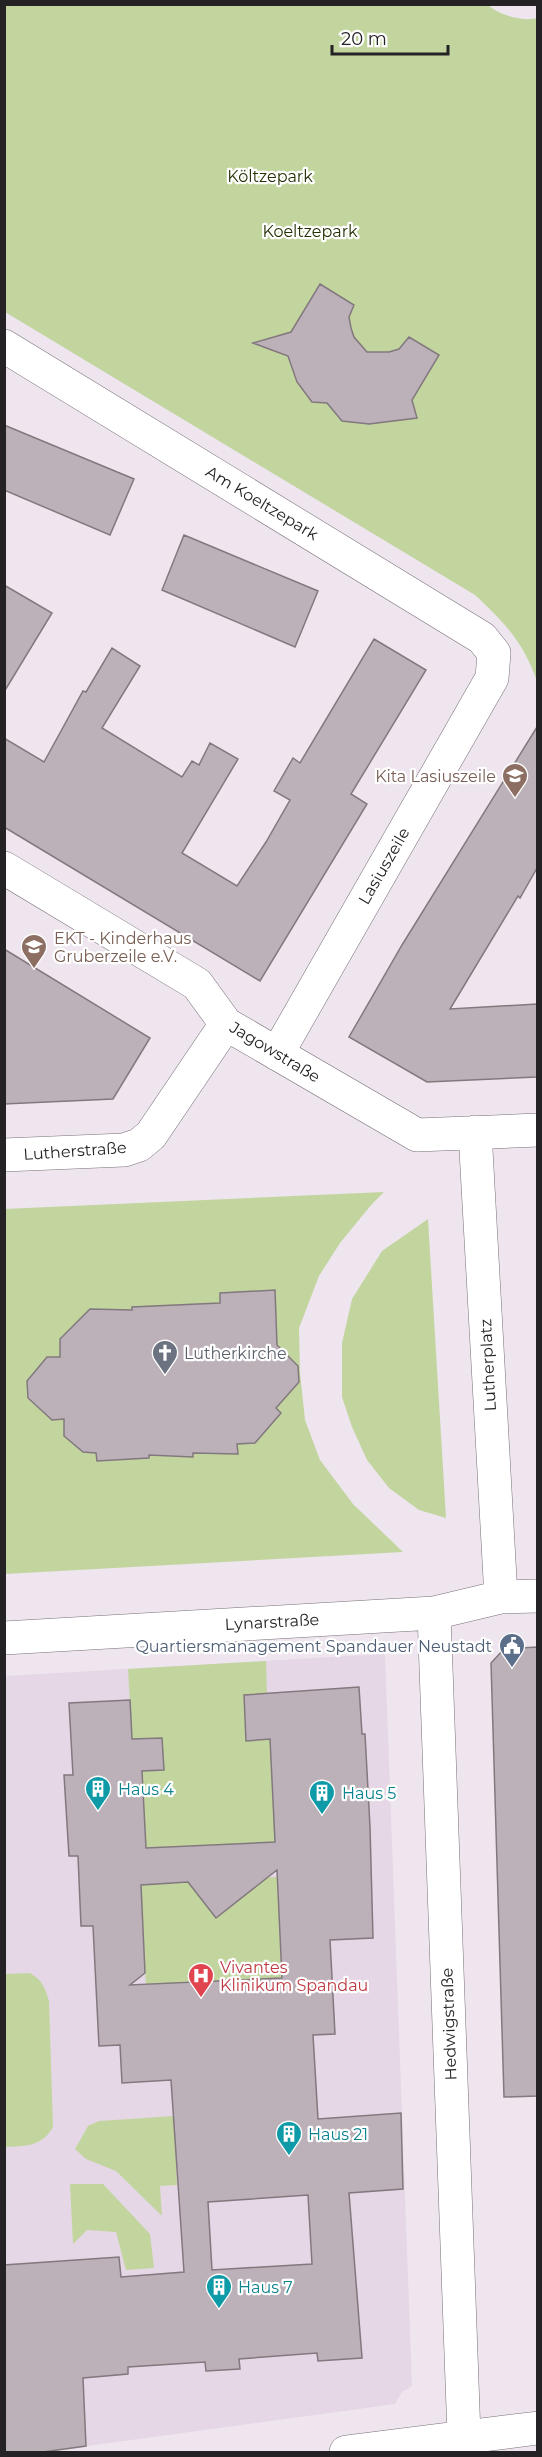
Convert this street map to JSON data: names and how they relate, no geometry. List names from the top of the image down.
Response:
{
  "streets": {
    "street": [
      "Am Koeltzepark",
      "Lasiuszeile",
      "Jagowstraße",
      "Lutherstraße",
      "Lutherplatz",
      "Lynarstraße",
      "Hedwigstraße"
    ]
  },
  "crossings": [
    ["Am Koeltzepark", "Lasiuszeile"],
    ["Lasiuszeile", "Jagowstraße"],
    ["Jagowstraße", "Lutherstraße"],
    ["Jagowstraße", "Lutherplatz"],
    ["Lutherplatz", "Lynarstraße"],
    ["Lynarstraße", "Hedwigstraße"]
  ],
  "parks": ["Költzepark", "Koeltzepark"],
  "places": {
    "school or university": ["Kita Lasiuszeile", "EKT - Kinderhaus Gruberzeile e.V."],
    "church": ["Lutherkirche"],
    "public building": ["Quartiersmanagement Spandauer Neustadt"],
    "building": [
      "Haus 4",
      "Haus 5",
      "Haus 21",
      "Haus 7"
    ],
    "hospital": ["Vivantes Klinikum Spandau"]
  },
  "scale_bar": "20 m"
}
